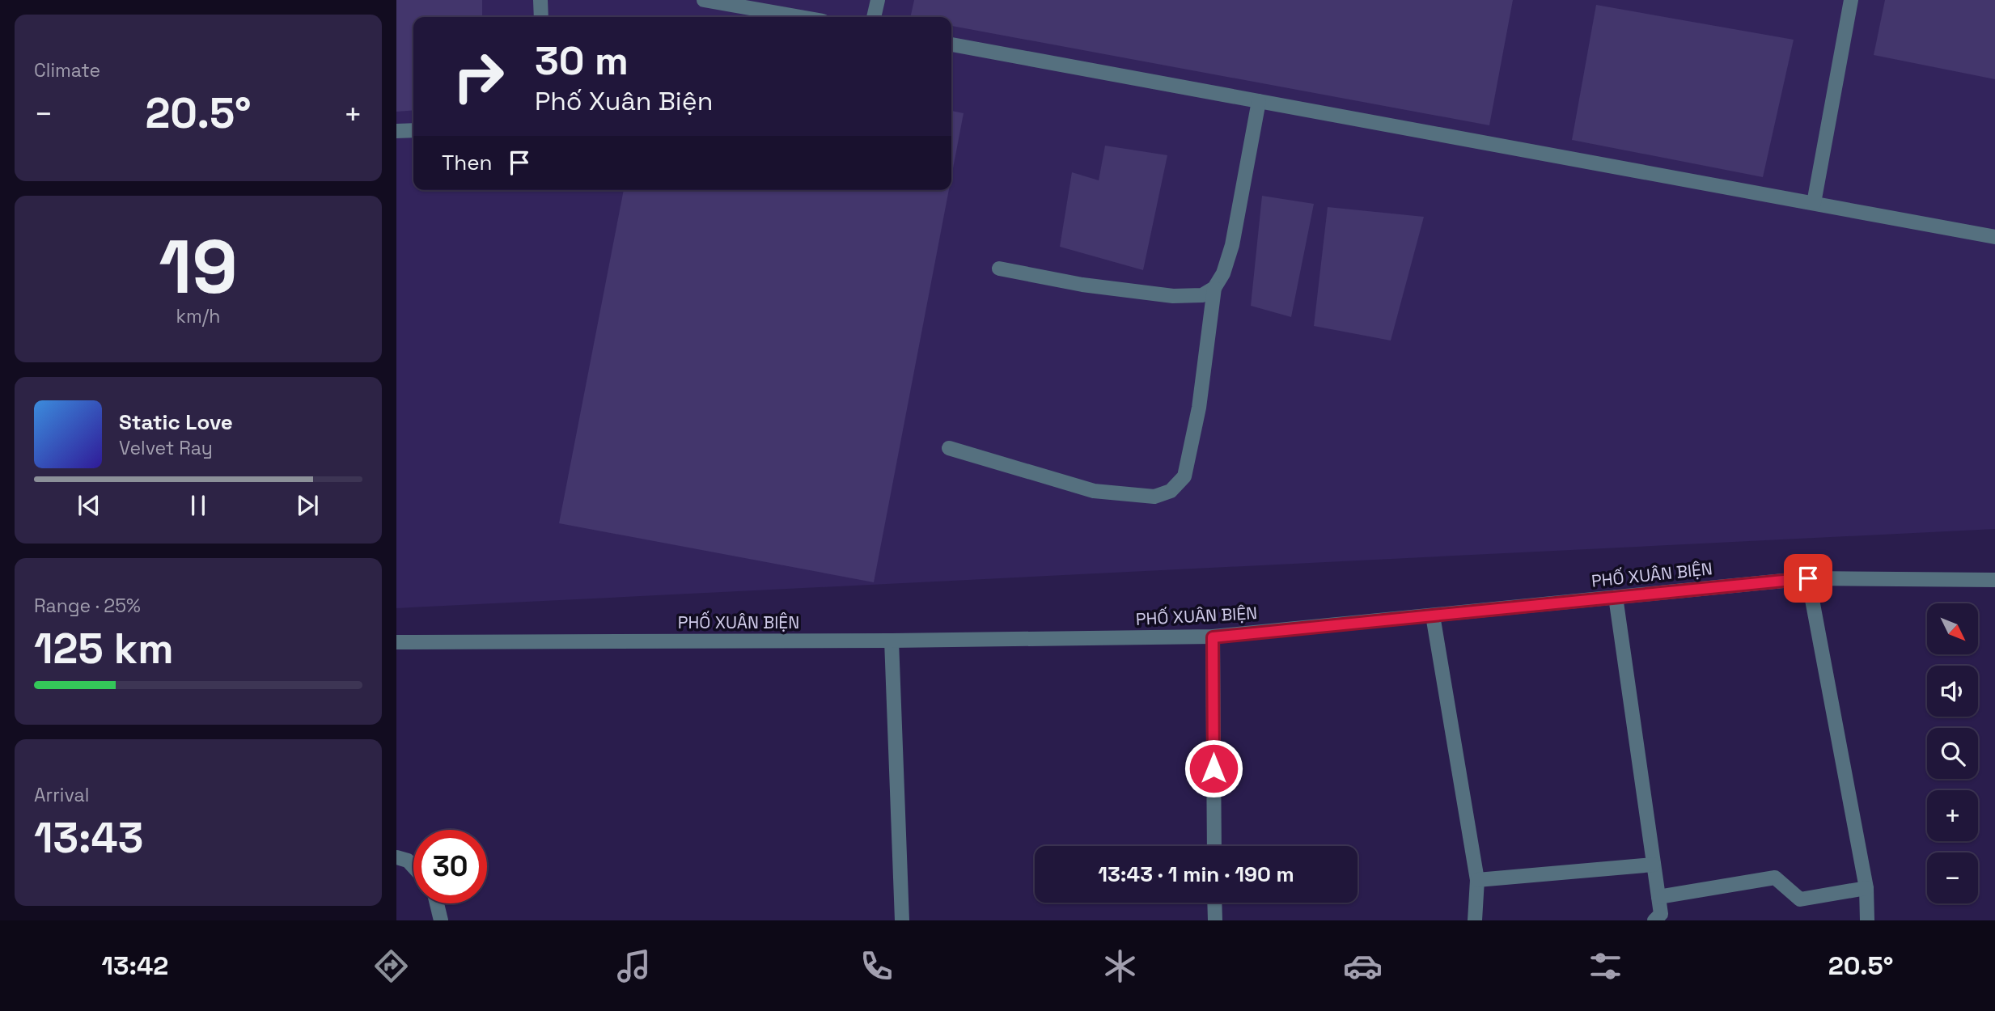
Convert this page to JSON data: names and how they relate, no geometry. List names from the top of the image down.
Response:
{
  "streets": {
    "street": ["PHỐ XUÂN BIỆN"]
  },
  "north": "bottom right",
  "page": {
    "tile": [
      "Climate",
      ["19", "km/h"],
      ["Range · 25%", "125 km"],
      ["Arrival", "13:43"]
    ],
    "turn": ["30 m", "Phố Xuân Biện"],
    "heat": ["−", "20.5°", "+"],
    "then": "Then",
    "song": ["Static Love", "Velvet Ray"],
    "map_buttons": ["+", "−"],
    "limit": "30",
    "trip": "13:43 · 1 min · 190 m",
    "tabs": ["13:42", "20.5°"]
  }
}
